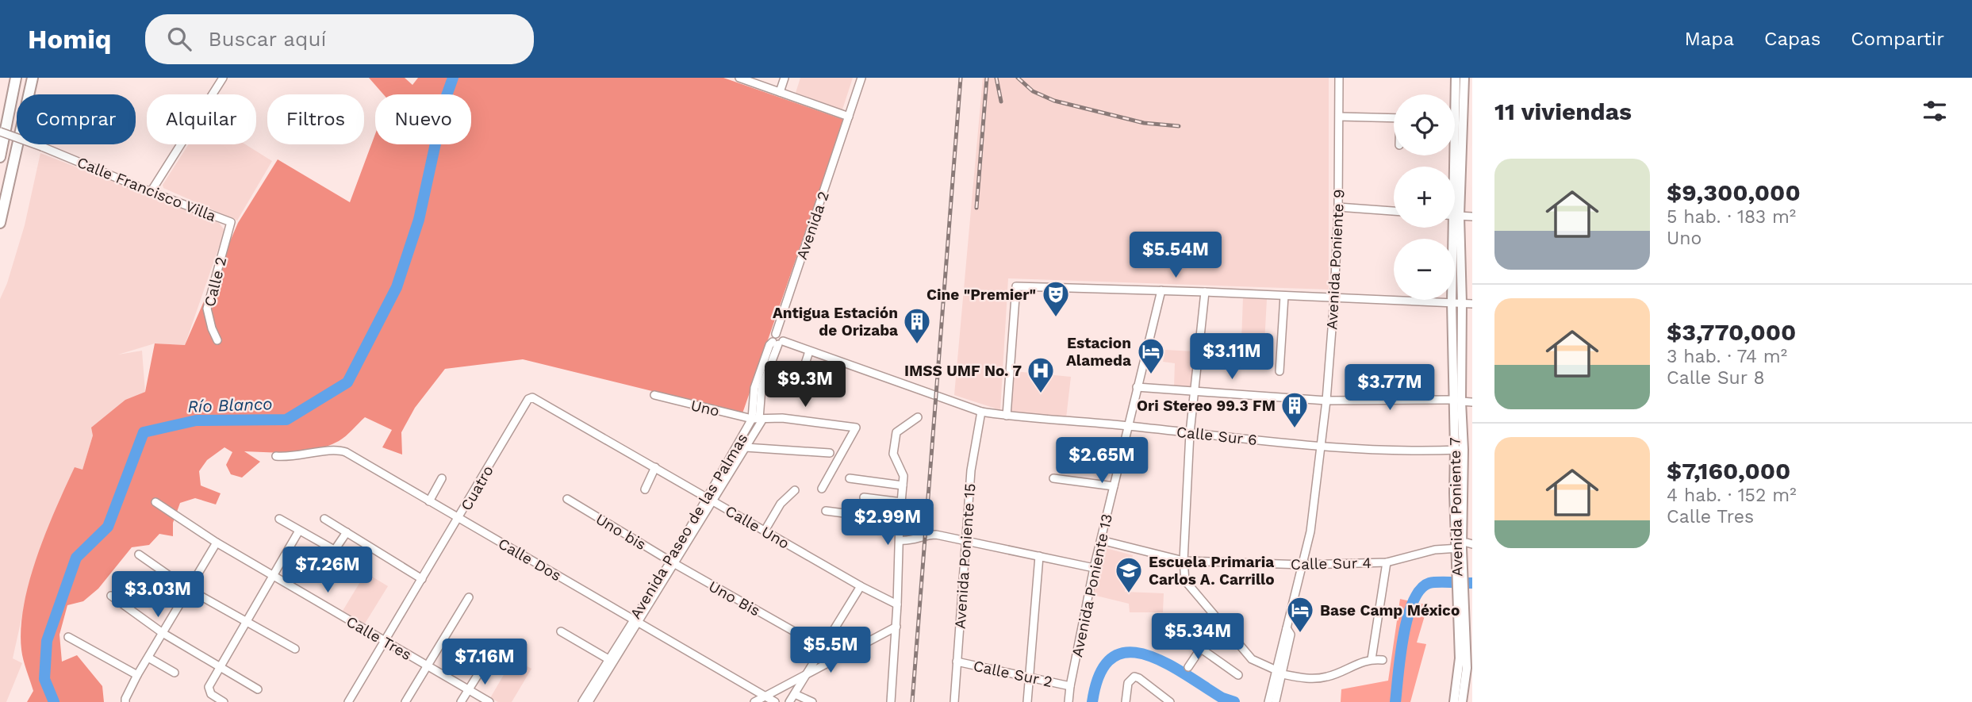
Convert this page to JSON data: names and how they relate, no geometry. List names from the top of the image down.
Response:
{
  "streets": {
    "main road": ["Avenida Poniente 7"],
    "street": [
      "Calle Francisco Villa",
      "Avenida 2",
      "Avenida Poniente 9",
      "Calle 2",
      "Uno",
      "Calle Sur 6",
      "Cuatro",
      "Avenida Paseo de las Palmas",
      "Calle Uno",
      "Uno bis",
      "Avenida Poniente 15",
      "Calle Dos",
      "Calle Sur 4",
      "Avenida Poniente 13",
      "Uno Bis",
      "Calle Tres",
      "Calle Sur 2"
    ]
  },
  "crossings": [
    ["Calle Francisco Villa", "Calle 2"],
    ["Avenida 2", "Calle Sur 6"],
    ["Avenida 2", "Avenida Paseo de las Palmas"],
    ["Avenida Poniente 9", "Calle Sur 6"],
    ["Avenida Poniente 9", "Calle Sur 4"],
    ["Uno", "Avenida Paseo de las Palmas"],
    ["Calle Sur 6", "Avenida Poniente 7"],
    ["Calle Sur 6", "Avenida Paseo de las Palmas"],
    ["Calle Sur 6", "Avenida Poniente 15"],
    ["Calle Sur 6", "Avenida Poniente 13"],
    ["Cuatro", "Calle Uno"],
    ["Cuatro", "Calle Dos"],
    ["Cuatro", "Calle Tres"],
    ["Avenida Poniente 7", "Calle Sur 4"],
    ["Avenida Paseo de las Palmas", "Calle Uno"],
    ["Avenida Paseo de las Palmas", "Uno bis"],
    ["Avenida Paseo de las Palmas", "Calle Dos"],
    ["Avenida Paseo de las Palmas", "Uno Bis"],
    ["Uno bis", "Uno Bis"],
    ["Avenida Poniente 15", "Calle Sur 2"],
    ["Calle Sur 4", "Avenida Poniente 13"],
    ["Avenida Poniente 13", "Calle Sur 2"]
  ],
  "water": ["Río Blanco"],
  "places": {
    "theatre": ["Cine \"Premier\""],
    "building": ["Antigua Estación de Orizaba", "Ori Stereo 99.3 FM"],
    "hotel": ["Estacion Alameda", "Base Camp México"],
    "hospital": ["IMSS UMF No. 7"],
    "school or university": ["Escuela Primaria Carlos A. Carrillo"]
  },
  "page": {
    "header": "Homiq",
    "search": "Buscar aquí",
    "nav": ["Mapa", "Capas", "Compartir"],
    "heading": "11 viviendas",
    "map_buttons": ["+", "−"],
    "chip": [
      "Comprar",
      "Alquilar",
      "Filtros",
      "Nuevo"
    ],
    "list": [
      {
        "name": "$9,300,000",
        "note": "5 hab. · 183 m² · Uno"
      },
      {
        "name": "$3,770,000",
        "note": "3 hab. · 74 m² · Calle Sur 8"
      },
      {
        "name": "$7,160,000",
        "note": "4 hab. · 152 m² · Calle Tres"
      }
    ],
    "price": [
      "$5.54M",
      "$3.11M",
      "$9.3M",
      "$3.77M",
      "$2.65M",
      "$2.99M",
      "$7.26M",
      "$3.03M",
      "$5.34M",
      "$5.5M",
      "$7.16M"
    ]
  }
}
